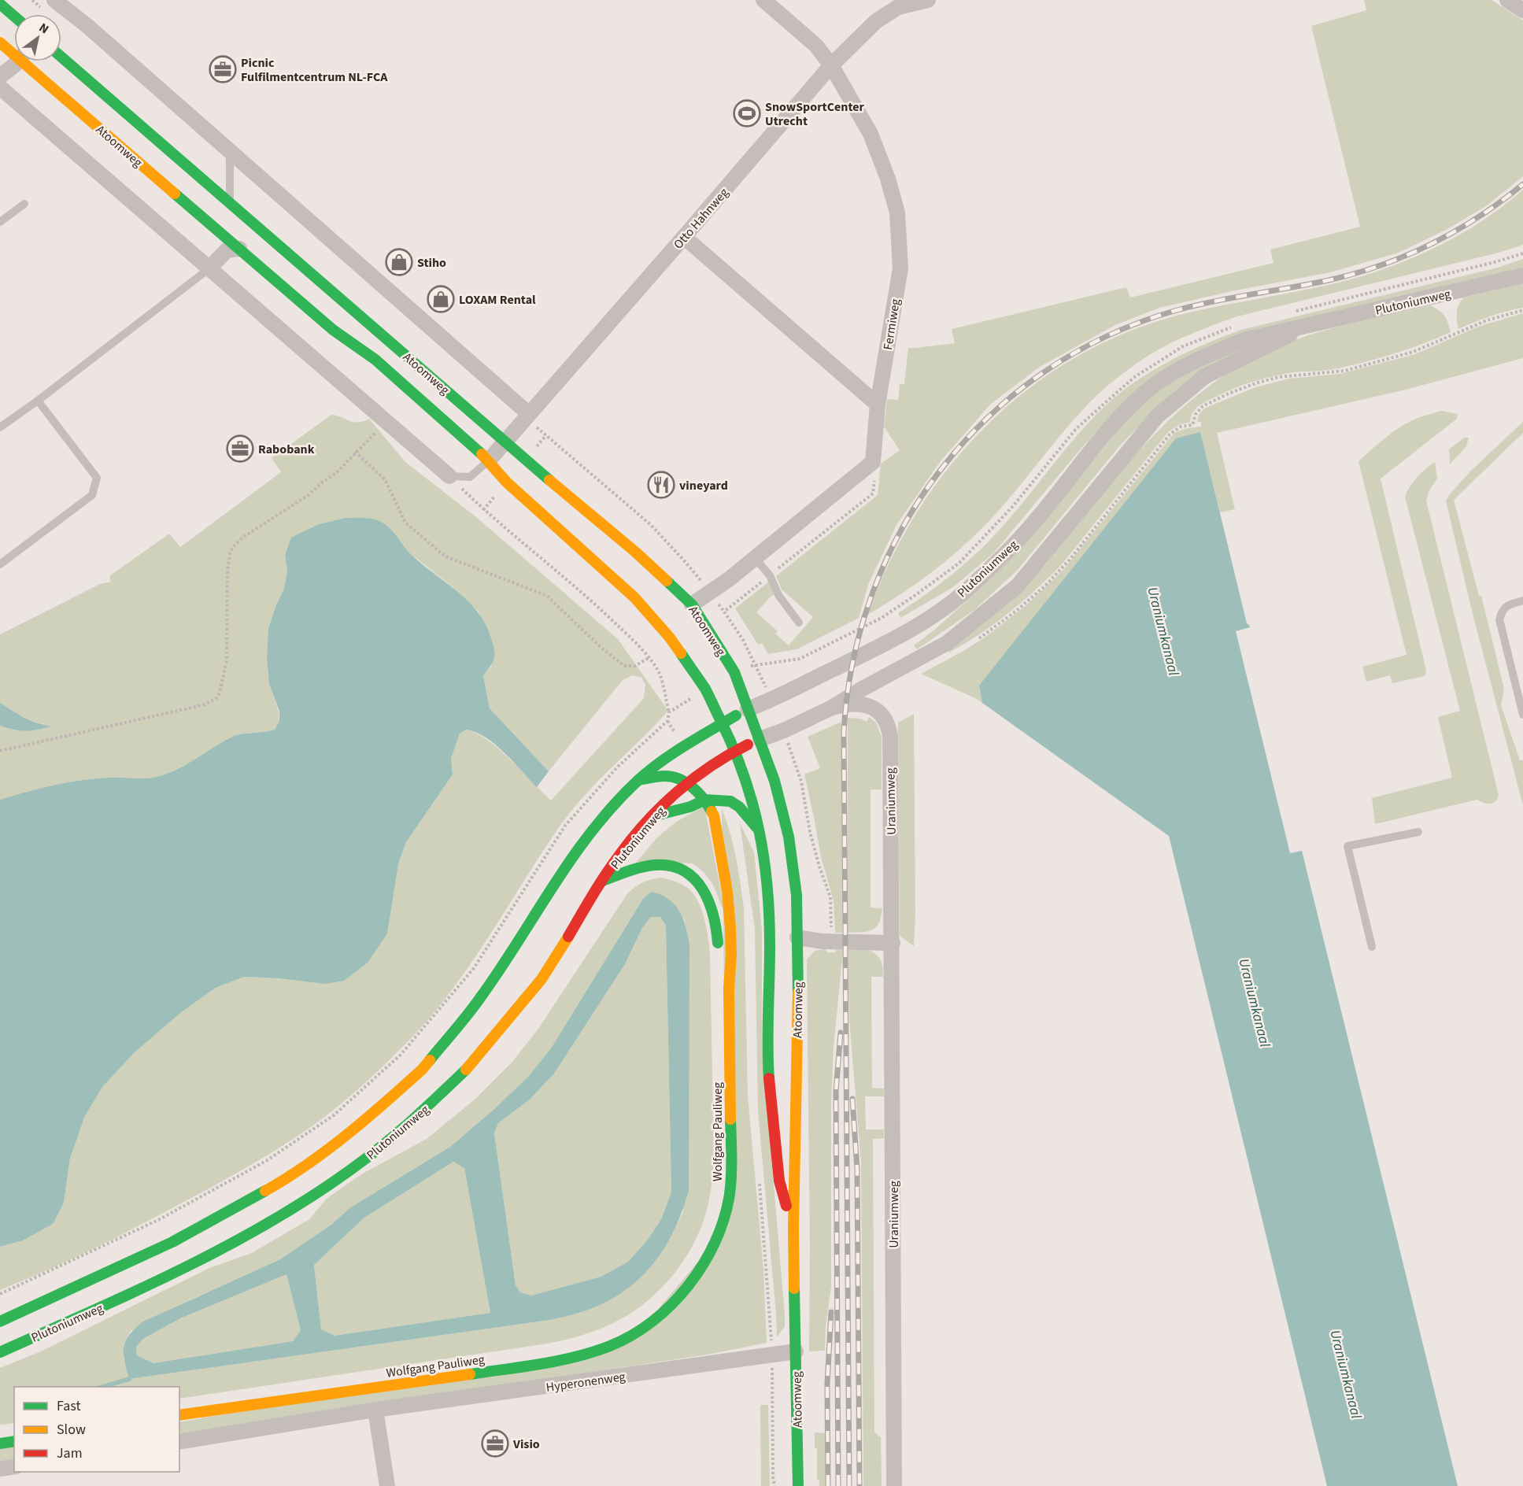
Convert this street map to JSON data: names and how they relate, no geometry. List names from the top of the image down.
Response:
{
  "streets": {
    "main road": ["Atoomweg", "Plutoniumweg", "Wolfgang Pauliweg"],
    "street": [
      "Otto Hahnweg",
      "Fermiweg",
      "Uraniumweg",
      "Hyperonenweg"
    ]
  },
  "crossings": [
    ["Atoomweg", "Otto Hahnweg"],
    ["Atoomweg", "Plutoniumweg"],
    ["Atoomweg", "Fermiweg"],
    ["Atoomweg", "Hyperonenweg"],
    ["Otto Hahnweg", "Fermiweg"],
    ["Plutoniumweg", "Uraniumweg"],
    ["Plutoniumweg", "Wolfgang Pauliweg"]
  ],
  "water": ["Uraniumkanaal"],
  "places": {
    "office": ["Picnic Fulfilmentcentrum NL-FCA", "Rabobank", "Visio"],
    "sports": ["SnowSportCenter Utrecht"],
    "shop": ["Stiho", "LOXAM Rental"],
    "restaurant": ["vineyard"]
  },
  "legend": ["Fast", "Slow", "Jam"],
  "north": "top right"
}
